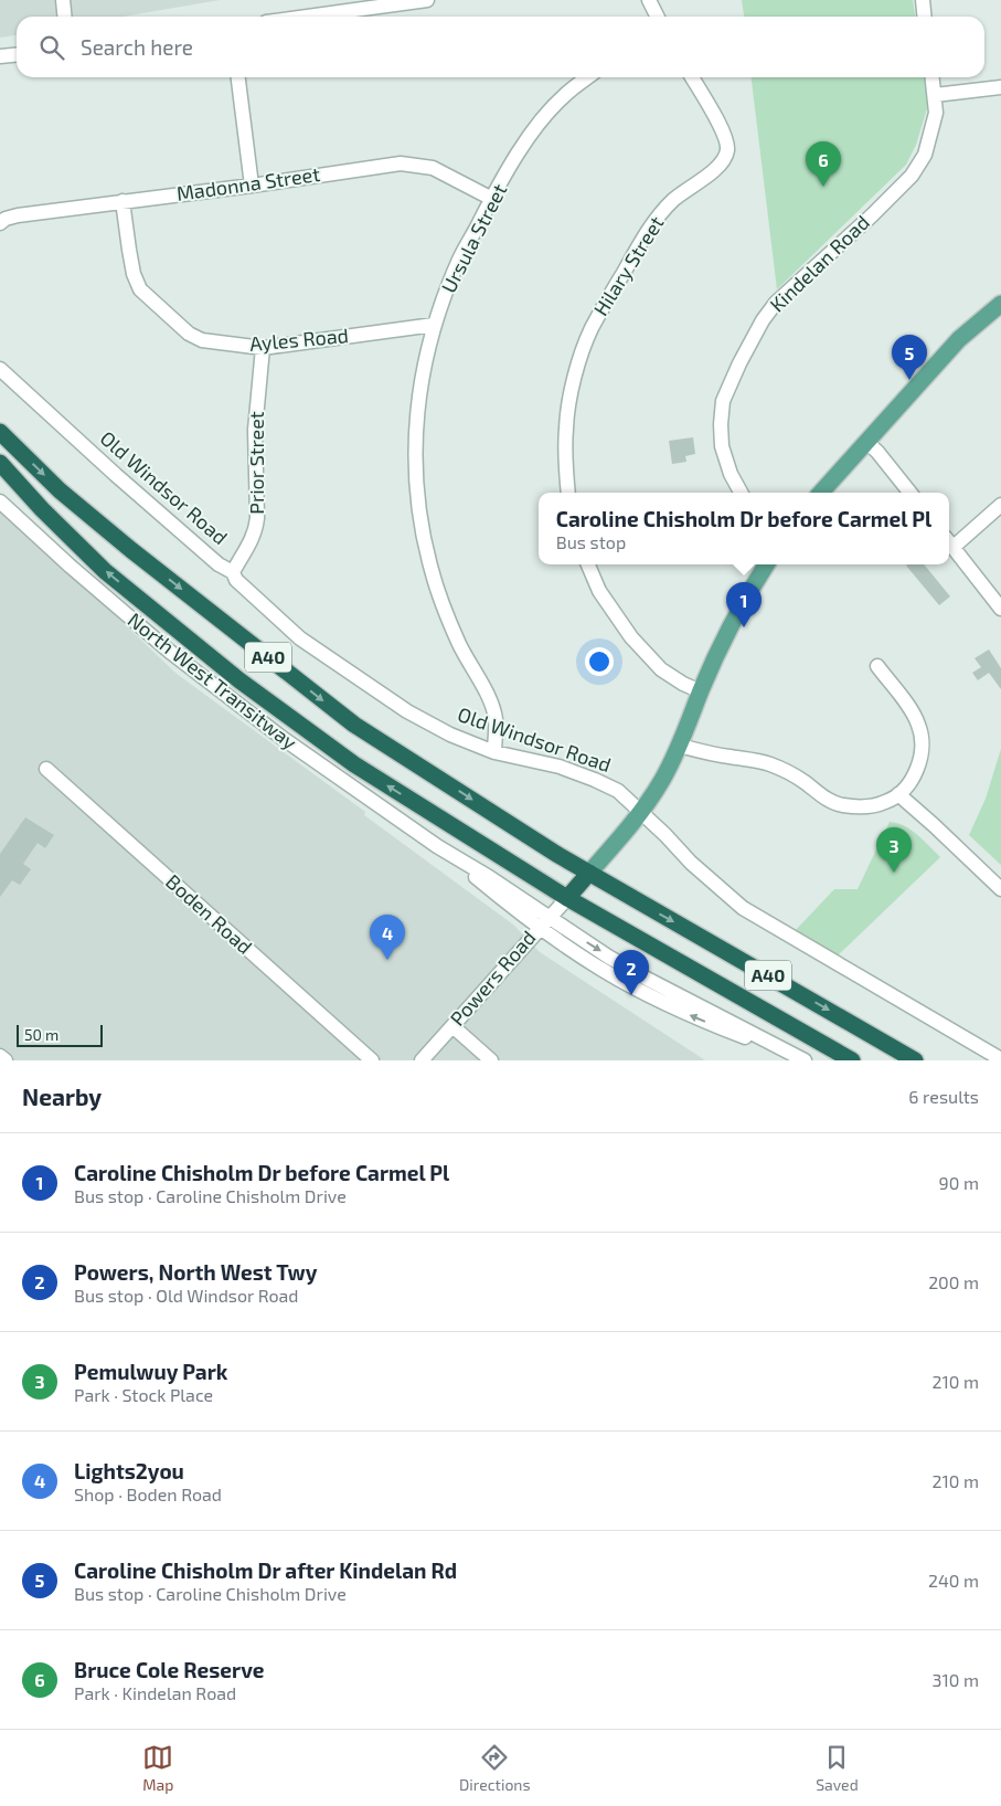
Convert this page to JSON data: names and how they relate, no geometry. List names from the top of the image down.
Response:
{
  "streets": {
    "highway": ["A40"],
    "street": [
      "Madonna Street",
      "Ursula Street",
      "Kindelan Road",
      "Hilary Street",
      "Ayles Road",
      "Prior Street",
      "Old Windsor Road",
      "North West Transitway",
      "Boden Road",
      "Powers Road"
    ]
  },
  "crossings": [
    ["Madonna Street", "Ursula Street"],
    ["Madonna Street", "Ayles Road"],
    ["Ursula Street", "Ayles Road"],
    ["Ursula Street", "Old Windsor Road"],
    ["Ayles Road", "Prior Street"],
    ["Prior Street", "Old Windsor Road"],
    ["A40", "Powers Road"],
    ["North West Transitway", "Powers Road"]
  ],
  "scale_bar": "50 m",
  "page": {
    "search": "Search here",
    "pins": [
      "6",
      "5",
      "1",
      "3",
      "4",
      "2"
    ],
    "popup": ["Caroline Chisholm Dr before Carmel Pl", "Bus stop"],
    "scale": "50 m",
    "heading": ["Nearby", "6 results"],
    "list": [
      {
        "mark": "1",
        "name": "Caroline Chisholm Dr before Carmel Pl",
        "note": "Bus stop · Caroline Chisholm Drive",
        "value": "90 m"
      },
      {
        "mark": "2",
        "name": "Powers, North West Twy",
        "note": "Bus stop · Old Windsor Road",
        "value": "200 m"
      },
      {
        "mark": "3",
        "name": "Pemulwuy Park",
        "note": "Park · Stock Place",
        "value": "210 m"
      },
      {
        "mark": "4",
        "name": "Lights2you",
        "note": "Shop · Boden Road",
        "value": "210 m"
      },
      {
        "mark": "5",
        "name": "Caroline Chisholm Dr after Kindelan Rd",
        "note": "Bus stop · Caroline Chisholm Drive",
        "value": "240 m"
      },
      {
        "mark": "6",
        "name": "Bruce Cole Reserve",
        "note": "Park · Kindelan Road",
        "value": "310 m"
      }
    ],
    "nav": ["Map", "Directions", "Saved"]
  }
}
